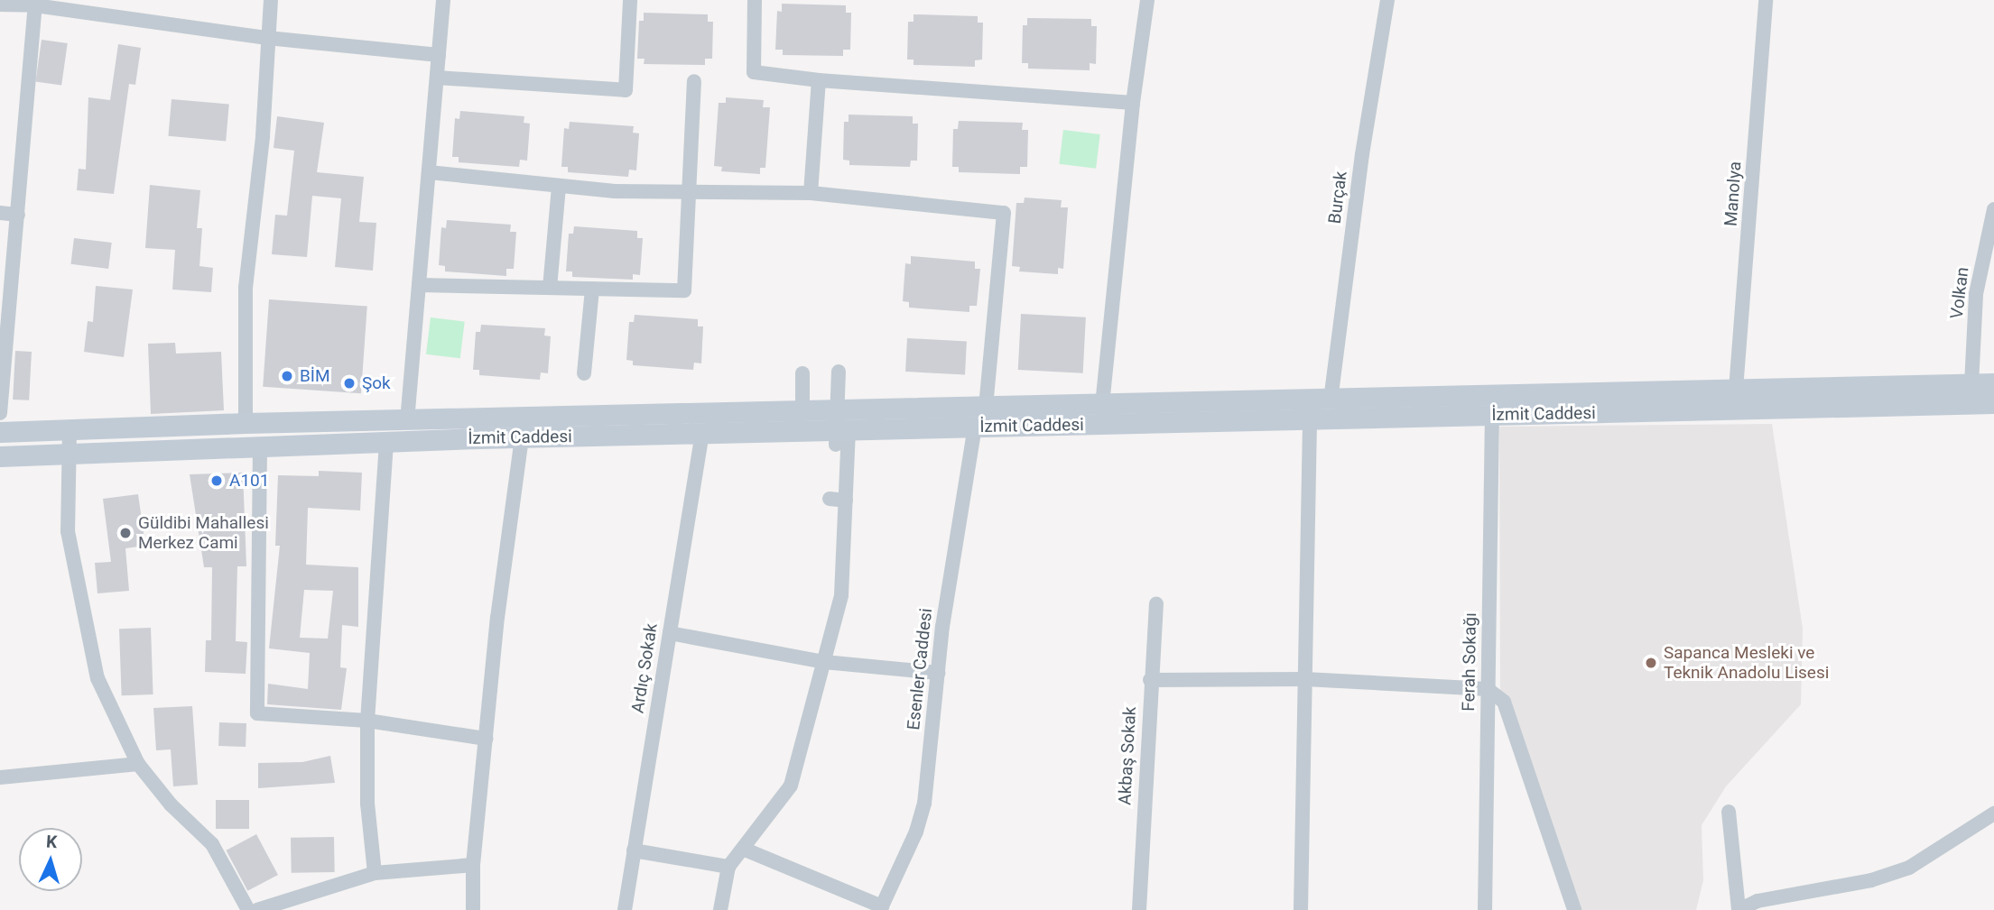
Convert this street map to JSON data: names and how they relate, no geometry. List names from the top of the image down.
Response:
{
  "streets": {
    "main road": ["İzmit Caddesi"],
    "street": [
      "Manolya",
      "Burçak",
      "Volkan",
      "Ferah Sokağı",
      "Ardıç Sokak",
      "Esenler Caddesi",
      "Akbaş Sokak"
    ]
  },
  "crossings": [
    ["Manolya", "İzmit Caddesi"],
    ["Burçak", "İzmit Caddesi"],
    ["Volkan", "İzmit Caddesi"],
    ["İzmit Caddesi", "Ferah Sokağı"],
    ["İzmit Caddesi", "Ardıç Sokak"],
    ["İzmit Caddesi", "Esenler Caddesi"]
  ],
  "places": [
    "BİM",
    "Şok",
    "A101",
    "Güldibi Mahallesi Merkez Cami",
    "Sapanca Mesleki ve Teknik Anadolu Lisesi"
  ],
  "north": "top"
}
